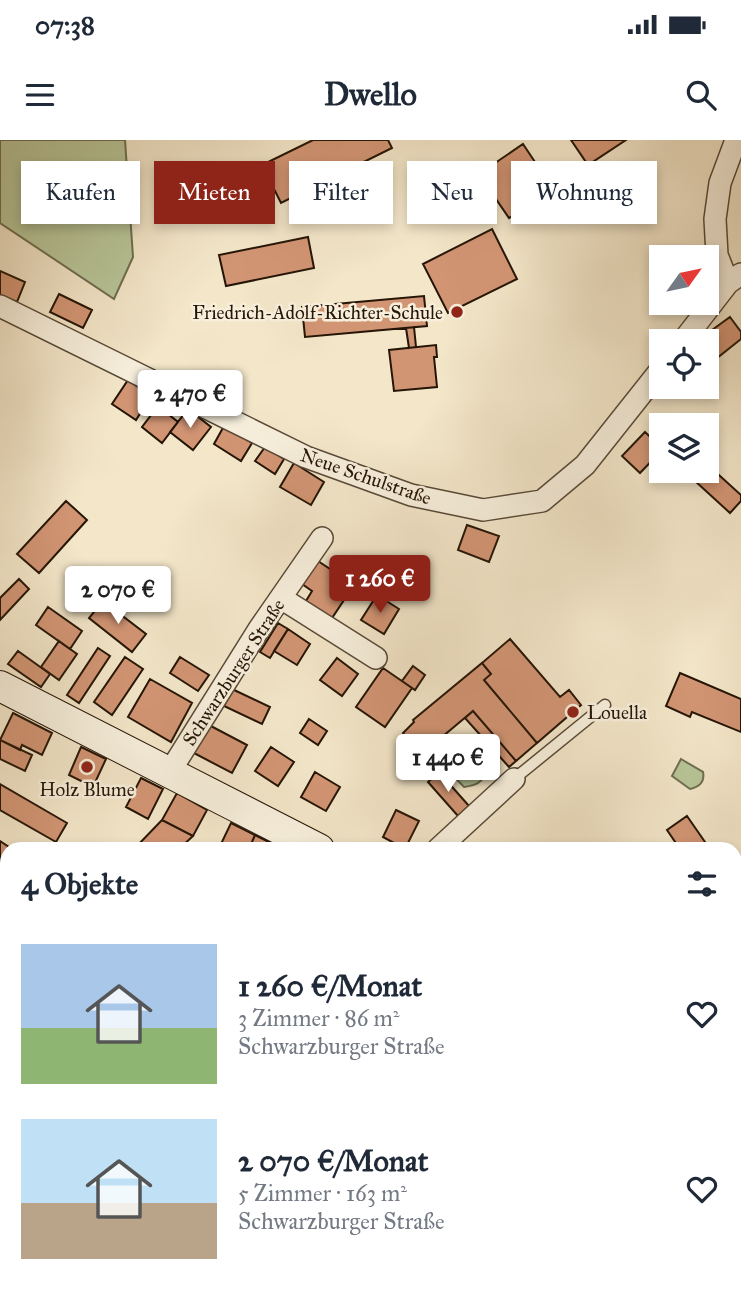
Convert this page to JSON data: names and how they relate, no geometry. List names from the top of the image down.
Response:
{
  "streets": {
    "street": ["Neue Schulstraße", "Schwarzburger Straße"]
  },
  "places": ["Friedrich-Adolf-Richter-Schule", "Louella", "Holz Blume"],
  "north": "top right",
  "page": {
    "status": "07:38",
    "header": "Dwello",
    "chip": [
      "Kaufen",
      "Mieten",
      "Filter",
      "Neu",
      "Wohnung"
    ],
    "price": [
      "2 470 €",
      "1 260 €",
      "2 070 €",
      "1 440 €"
    ],
    "heading": "4 Objekte",
    "list": [
      {
        "name": "1 260 €/Monat",
        "note": "3 Zimmer · 86 m² · Schwarzburger Straße"
      },
      {
        "name": "2 070 €/Monat",
        "note": "5 Zimmer · 163 m² · Schwarzburger Straße"
      }
    ]
  }
}
